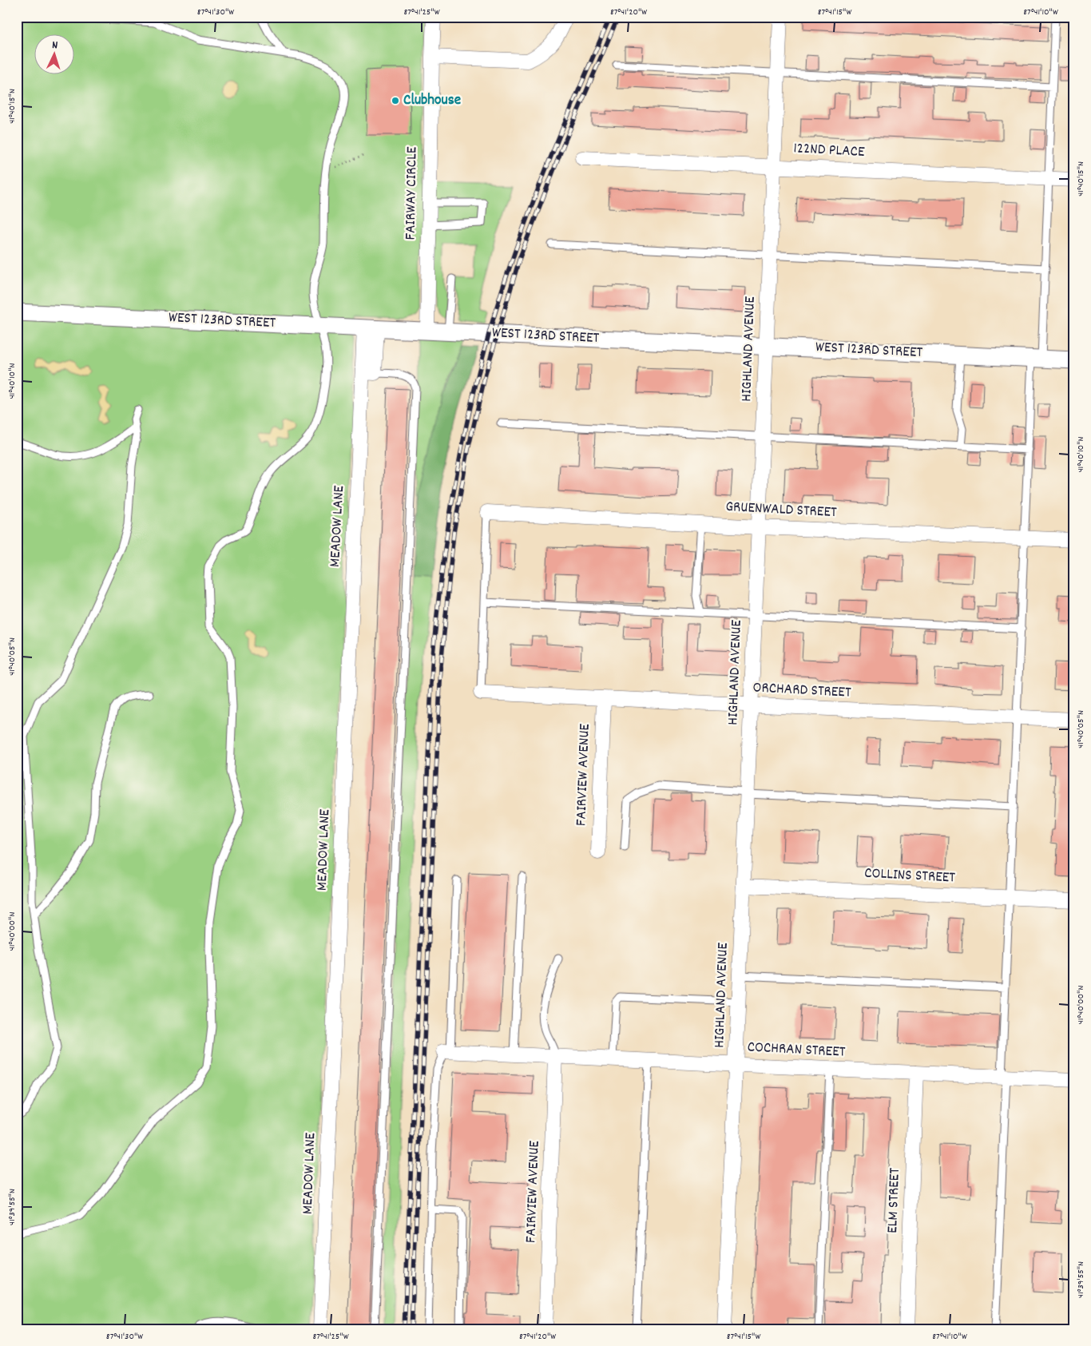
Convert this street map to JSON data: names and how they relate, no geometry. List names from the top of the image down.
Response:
{
  "streets": {
    "street": [
      "122ND PLACE",
      "FAIRWAY CIRCLE",
      "WEST 123RD STREET",
      "HIGHLAND AVENUE",
      "GRUENWALD STREET",
      "MEADOW LANE",
      "ORCHARD STREET",
      "FAIRVIEW AVENUE",
      "COLLINS STREET",
      "COCHRAN STREET",
      "ELM STREET"
    ]
  },
  "crossings": [
    ["122ND PLACE", "HIGHLAND AVENUE"],
    ["FAIRWAY CIRCLE", "WEST 123RD STREET"],
    ["WEST 123RD STREET", "HIGHLAND AVENUE"],
    ["WEST 123RD STREET", "MEADOW LANE"],
    ["HIGHLAND AVENUE", "GRUENWALD STREET"],
    ["HIGHLAND AVENUE", "ORCHARD STREET"],
    ["HIGHLAND AVENUE", "COLLINS STREET"],
    ["HIGHLAND AVENUE", "COCHRAN STREET"],
    ["ORCHARD STREET", "FAIRVIEW AVENUE"],
    ["FAIRVIEW AVENUE", "COCHRAN STREET"],
    ["COCHRAN STREET", "ELM STREET"]
  ],
  "places": ["Clubhouse"],
  "north": "top",
  "coordinates": [
    "87°41'30\"W",
    "87°41'25\"W",
    "87°41'20\"W",
    "87°41'15\"W",
    "87°41'10\"W",
    "41°40'15\"N",
    "41°40'10\"N",
    "41°40'05\"N",
    "41°40'00\"N",
    "41°39'55\"N"
  ]
}
